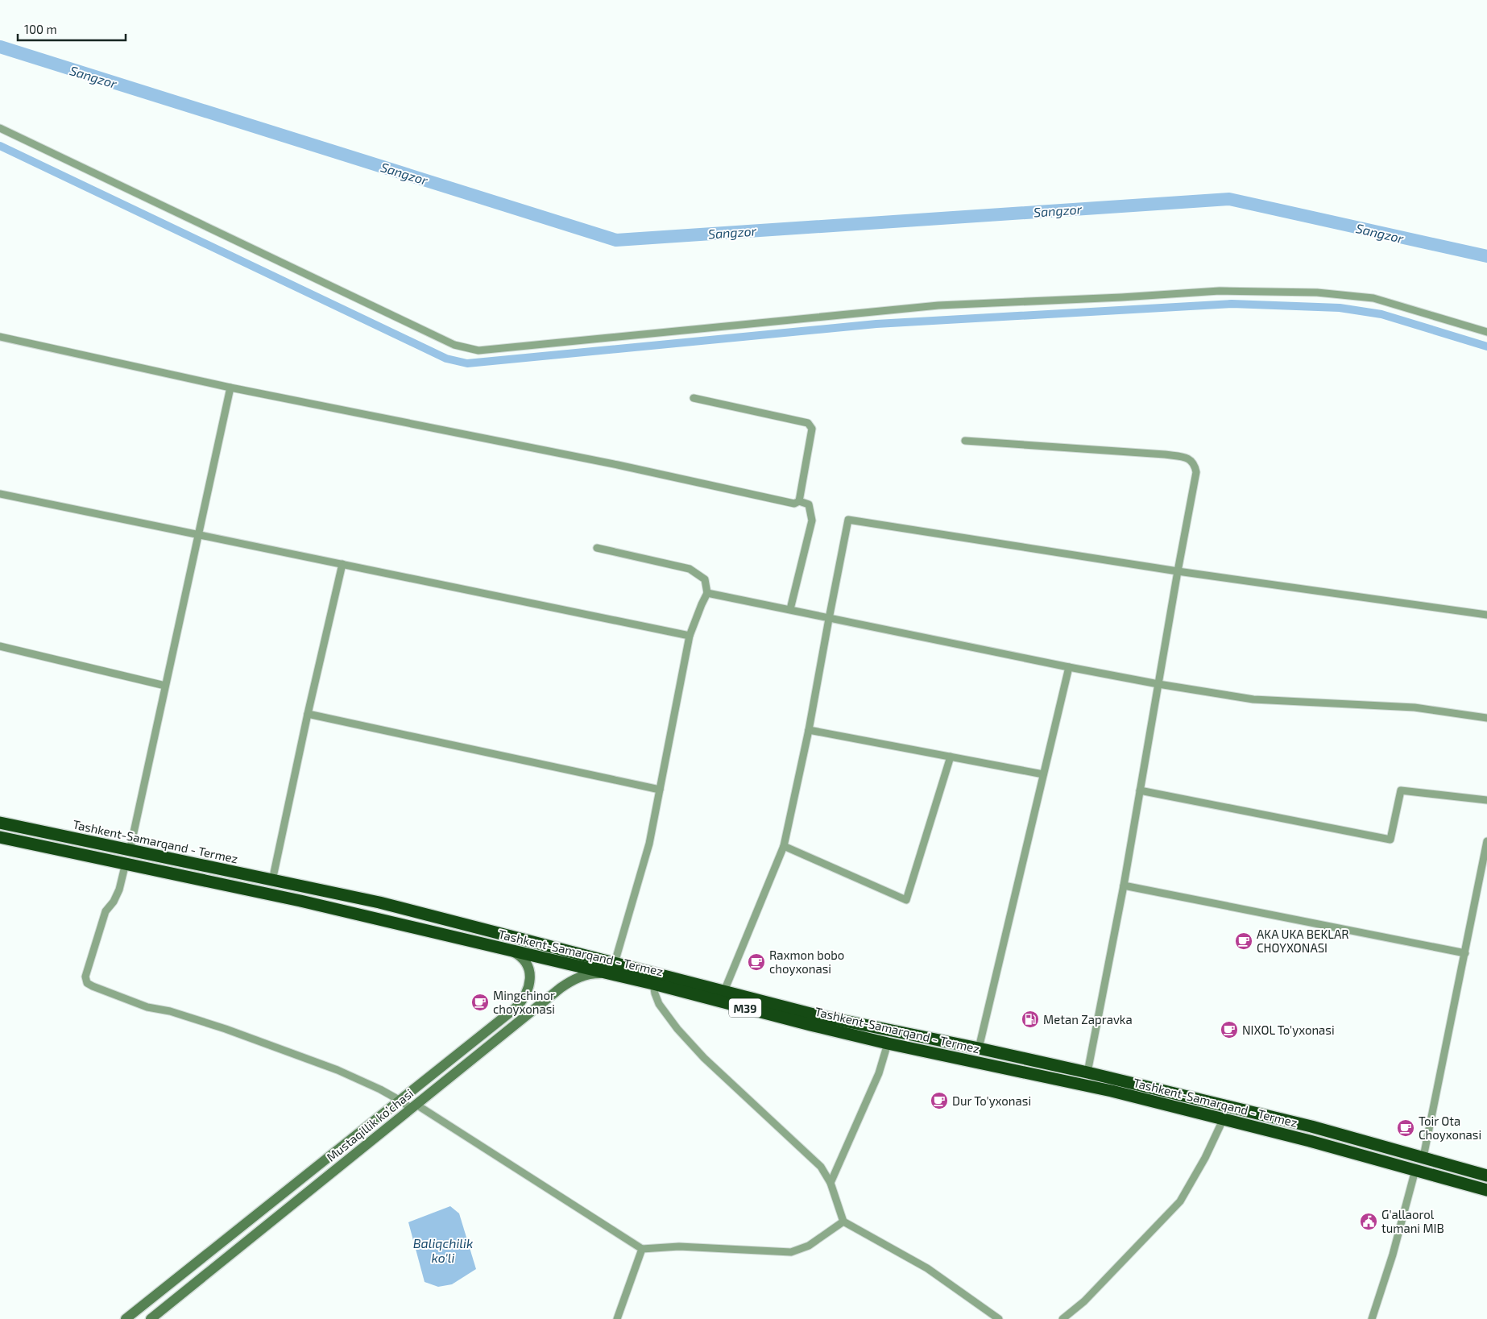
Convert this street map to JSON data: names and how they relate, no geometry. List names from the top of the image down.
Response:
{
  "streets": {
    "highway": ["Tashkent-Samarqand - Termez", "M39"],
    "main road": ["Mustaqillik ko’chasi"]
  },
  "crossings": [
    ["Tashkent-Samarqand - Termez", "Mustaqillik ko’chasi"]
  ],
  "water": ["Sangzor", "Baliqchilik ko'li"],
  "places": {
    "cafe": [
      "AKA UKA BEKLAR CHOYXONASI",
      "Raxmon bobo choyxonasi",
      "Mingchinor choyxonasi",
      "NIXOL To'yxonasi",
      "Dur To'yxonasi",
      "Toir Ota Choyxonasi"
    ],
    "fuel station": ["Metan Zapravka"],
    "public building": ["G'allaorol tumani MIB"]
  },
  "scale_bar": "100 m"
}
